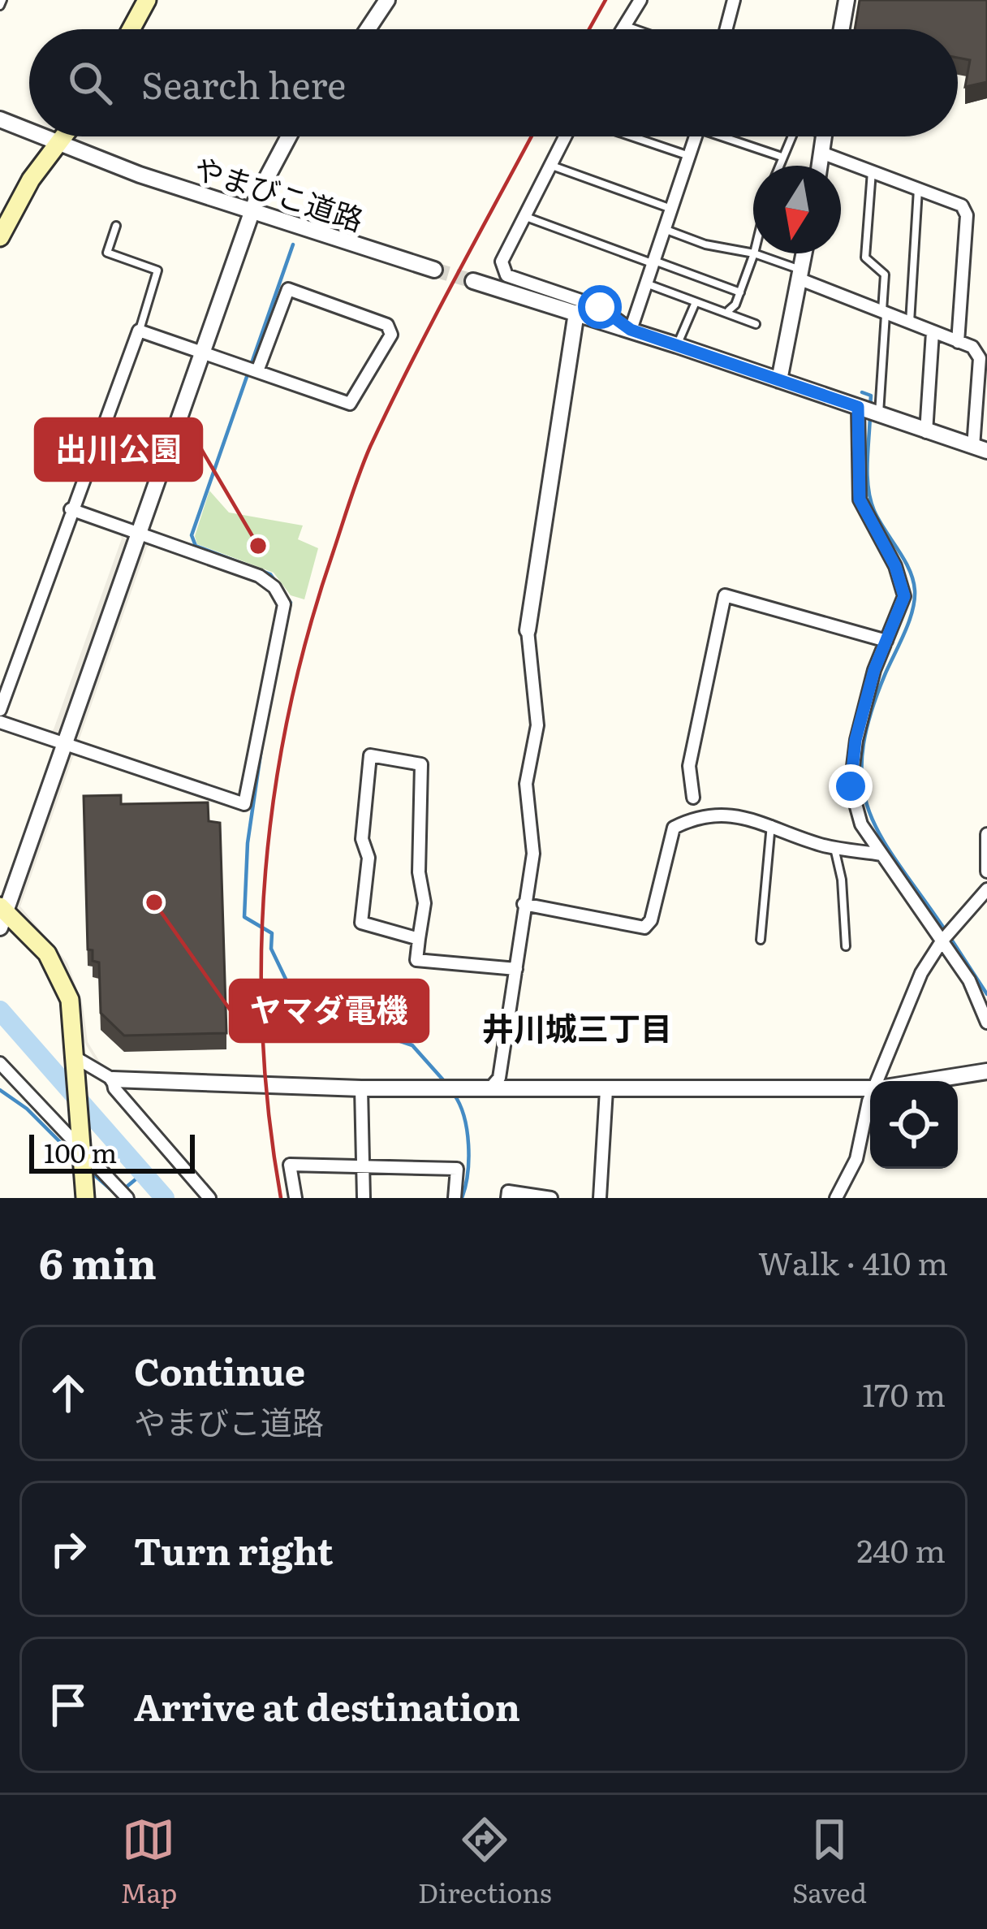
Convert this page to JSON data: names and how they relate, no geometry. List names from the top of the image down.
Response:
{
  "streets": {
    "street": ["やまびこ道路"]
  },
  "districts": ["井川城三丁目"],
  "places": ["出川公園", "ヤマダ電機"],
  "scale_bar": "100 m",
  "north": "bottom",
  "page": {
    "search": "Search here",
    "scale": "100 m",
    "heading": ["6 min", "Walk · 410 m"],
    "list": [
      ["Continue", "やまびこ道路", "170 m"],
      ["Turn right", "240 m"],
      "Arrive at destination"
    ],
    "nav": ["Map", "Directions", "Saved"]
  }
}
